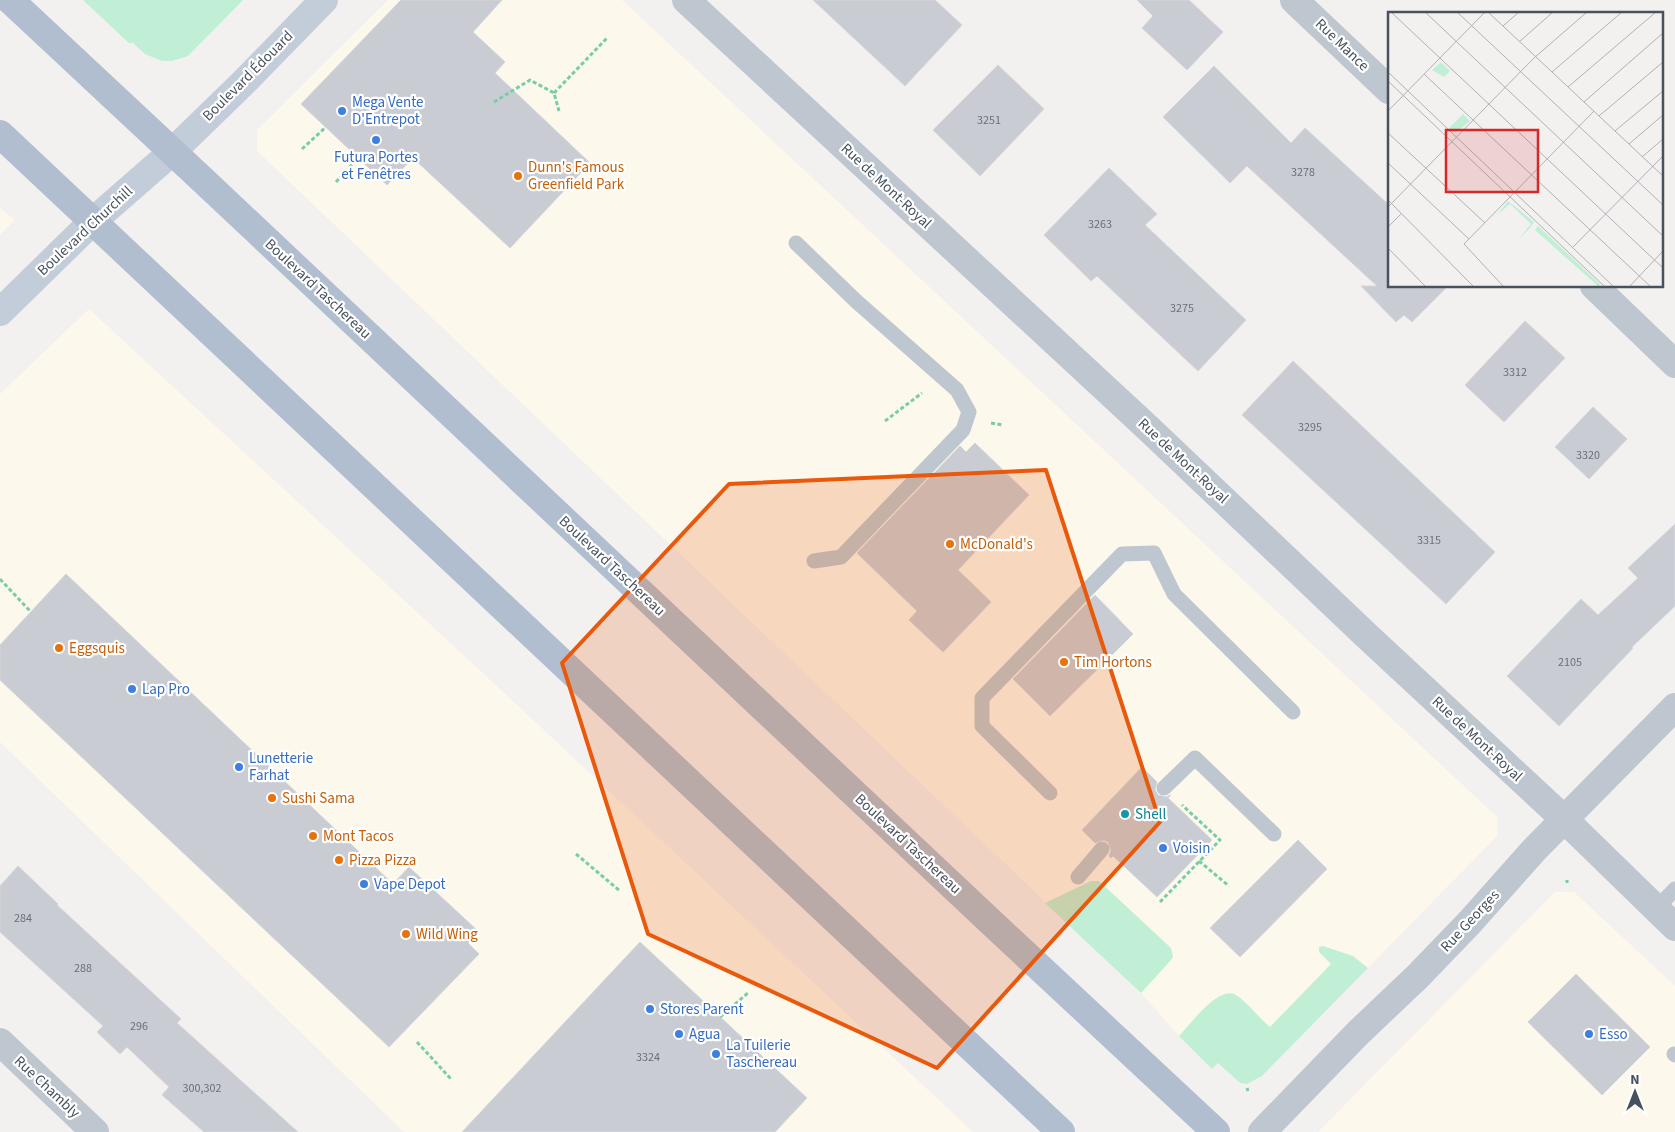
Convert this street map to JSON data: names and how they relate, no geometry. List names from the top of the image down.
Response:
{
  "streets": {
    "main road": ["Boulevard Taschereau"],
    "street": [
      "Rue Mance",
      "Boulevard Édouard",
      "Rue de Mont-Royal",
      "Boulevard Churchill",
      "Rue Georges",
      "Rue Chambly"
    ]
  },
  "crossings": [
    ["Boulevard Édouard", "Boulevard Churchill"],
    ["Boulevard Édouard", "Boulevard Taschereau"],
    ["Rue de Mont-Royal", "Rue Georges"],
    ["Boulevard Churchill", "Boulevard Taschereau"]
  ],
  "places": [
    "Mega Vente D'Entrepot",
    "Futura Portes et Fenêtres",
    "Dunn's Famous Greenfield Park",
    "McDonald's",
    "Eggsquis",
    "Tim Hortons",
    "Lap Pro",
    "Lunetterie Farhat",
    "Sushi Sama",
    "Shell",
    "Mont Tacos",
    "Voisin",
    "Pizza Pizza",
    "Vape Depot",
    "Wild Wing",
    "Stores Parent",
    "Agua",
    "Esso",
    "La Tuilerie Taschereau"
  ],
  "house_numbers": [
    "3251",
    "3278",
    "3263",
    "3275",
    "3312",
    "3295",
    "3320",
    "3315",
    "2105",
    "284",
    "288",
    "296",
    "3324",
    "300,302"
  ],
  "north": "top"
}
